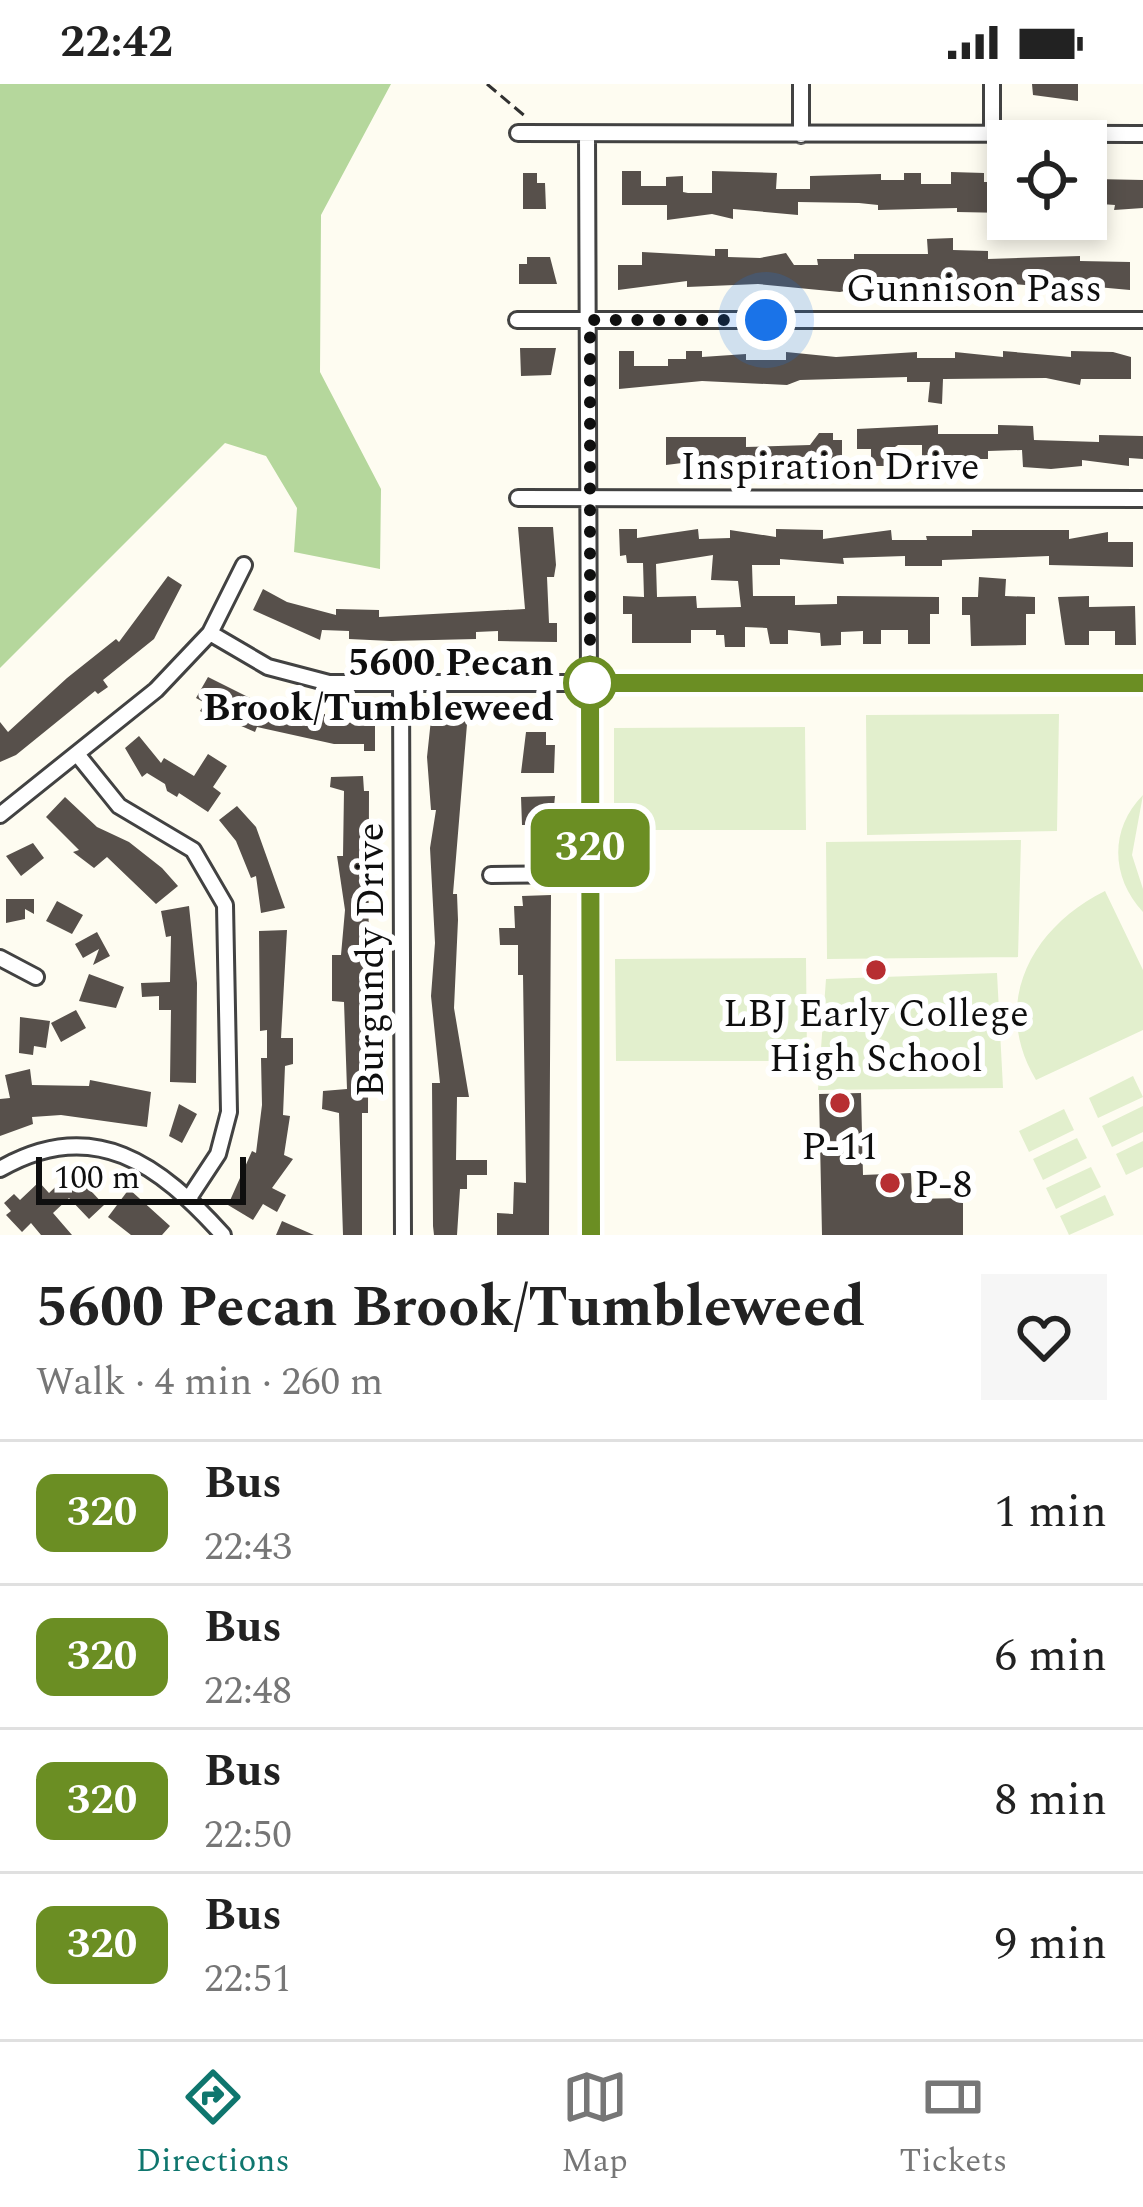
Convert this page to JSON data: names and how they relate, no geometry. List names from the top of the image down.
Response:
{
  "streets": {
    "street": ["Gunnison Pass", "Inspiration Drive", "Burgundy Drive"]
  },
  "places": [
    "5600 Pecan Brook/Tumbleweed",
    "LBJ Early College High School",
    "P-11",
    "P-8"
  ],
  "lines": ["bus line 320"],
  "scale_bar": "100 m",
  "page": {
    "status": "22:42",
    "on_map": "320",
    "scale": "100 m",
    "heading": ["5600 Pecan Brook/Tumbleweed", "Walk · 4 min · 260 m"],
    "list": [
      {
        "mark": "320",
        "name": "Bus",
        "note": "22:43",
        "value": "1 min"
      },
      {
        "mark": "320",
        "name": "Bus",
        "note": "22:48",
        "value": "6 min"
      },
      {
        "mark": "320",
        "name": "Bus",
        "note": "22:50",
        "value": "8 min"
      },
      {
        "mark": "320",
        "name": "Bus",
        "note": "22:51",
        "value": "9 min"
      }
    ],
    "tabs": ["Directions", "Map", "Tickets"]
  }
}
